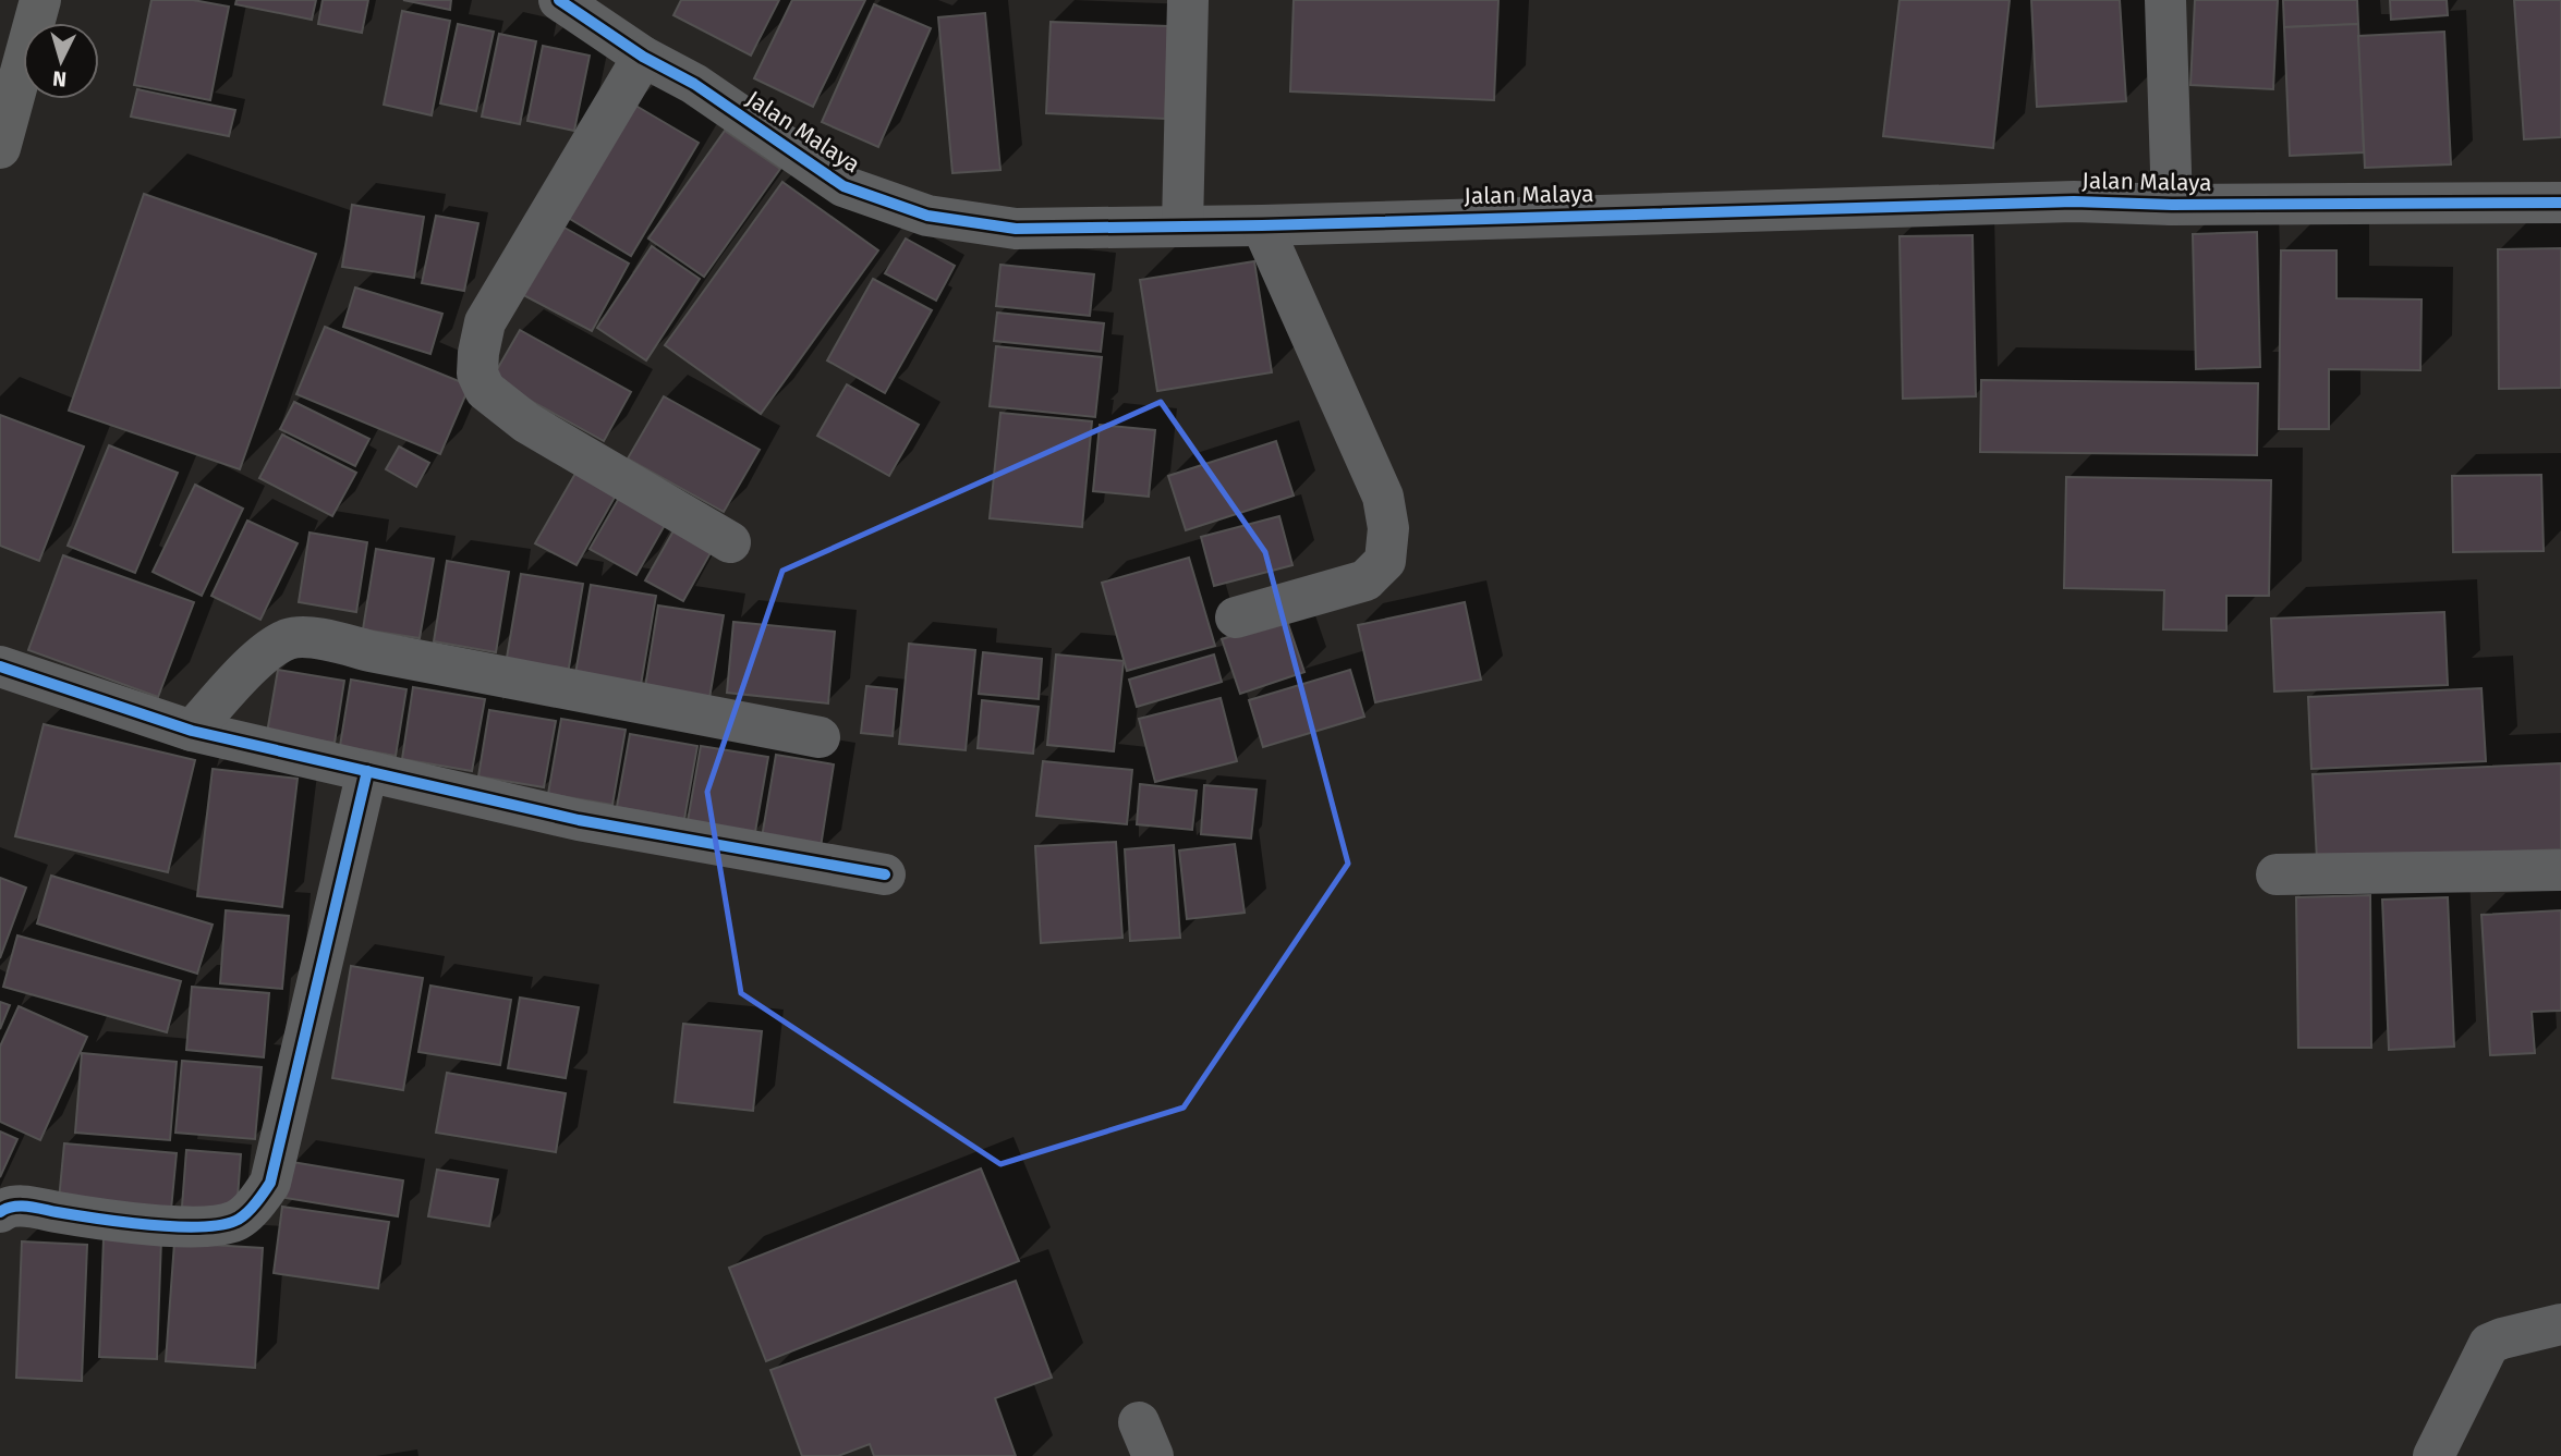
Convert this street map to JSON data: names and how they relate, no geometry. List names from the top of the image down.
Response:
{
  "streets": {
    "street": ["Jalan Malaya"]
  },
  "north": "bottom"
}
